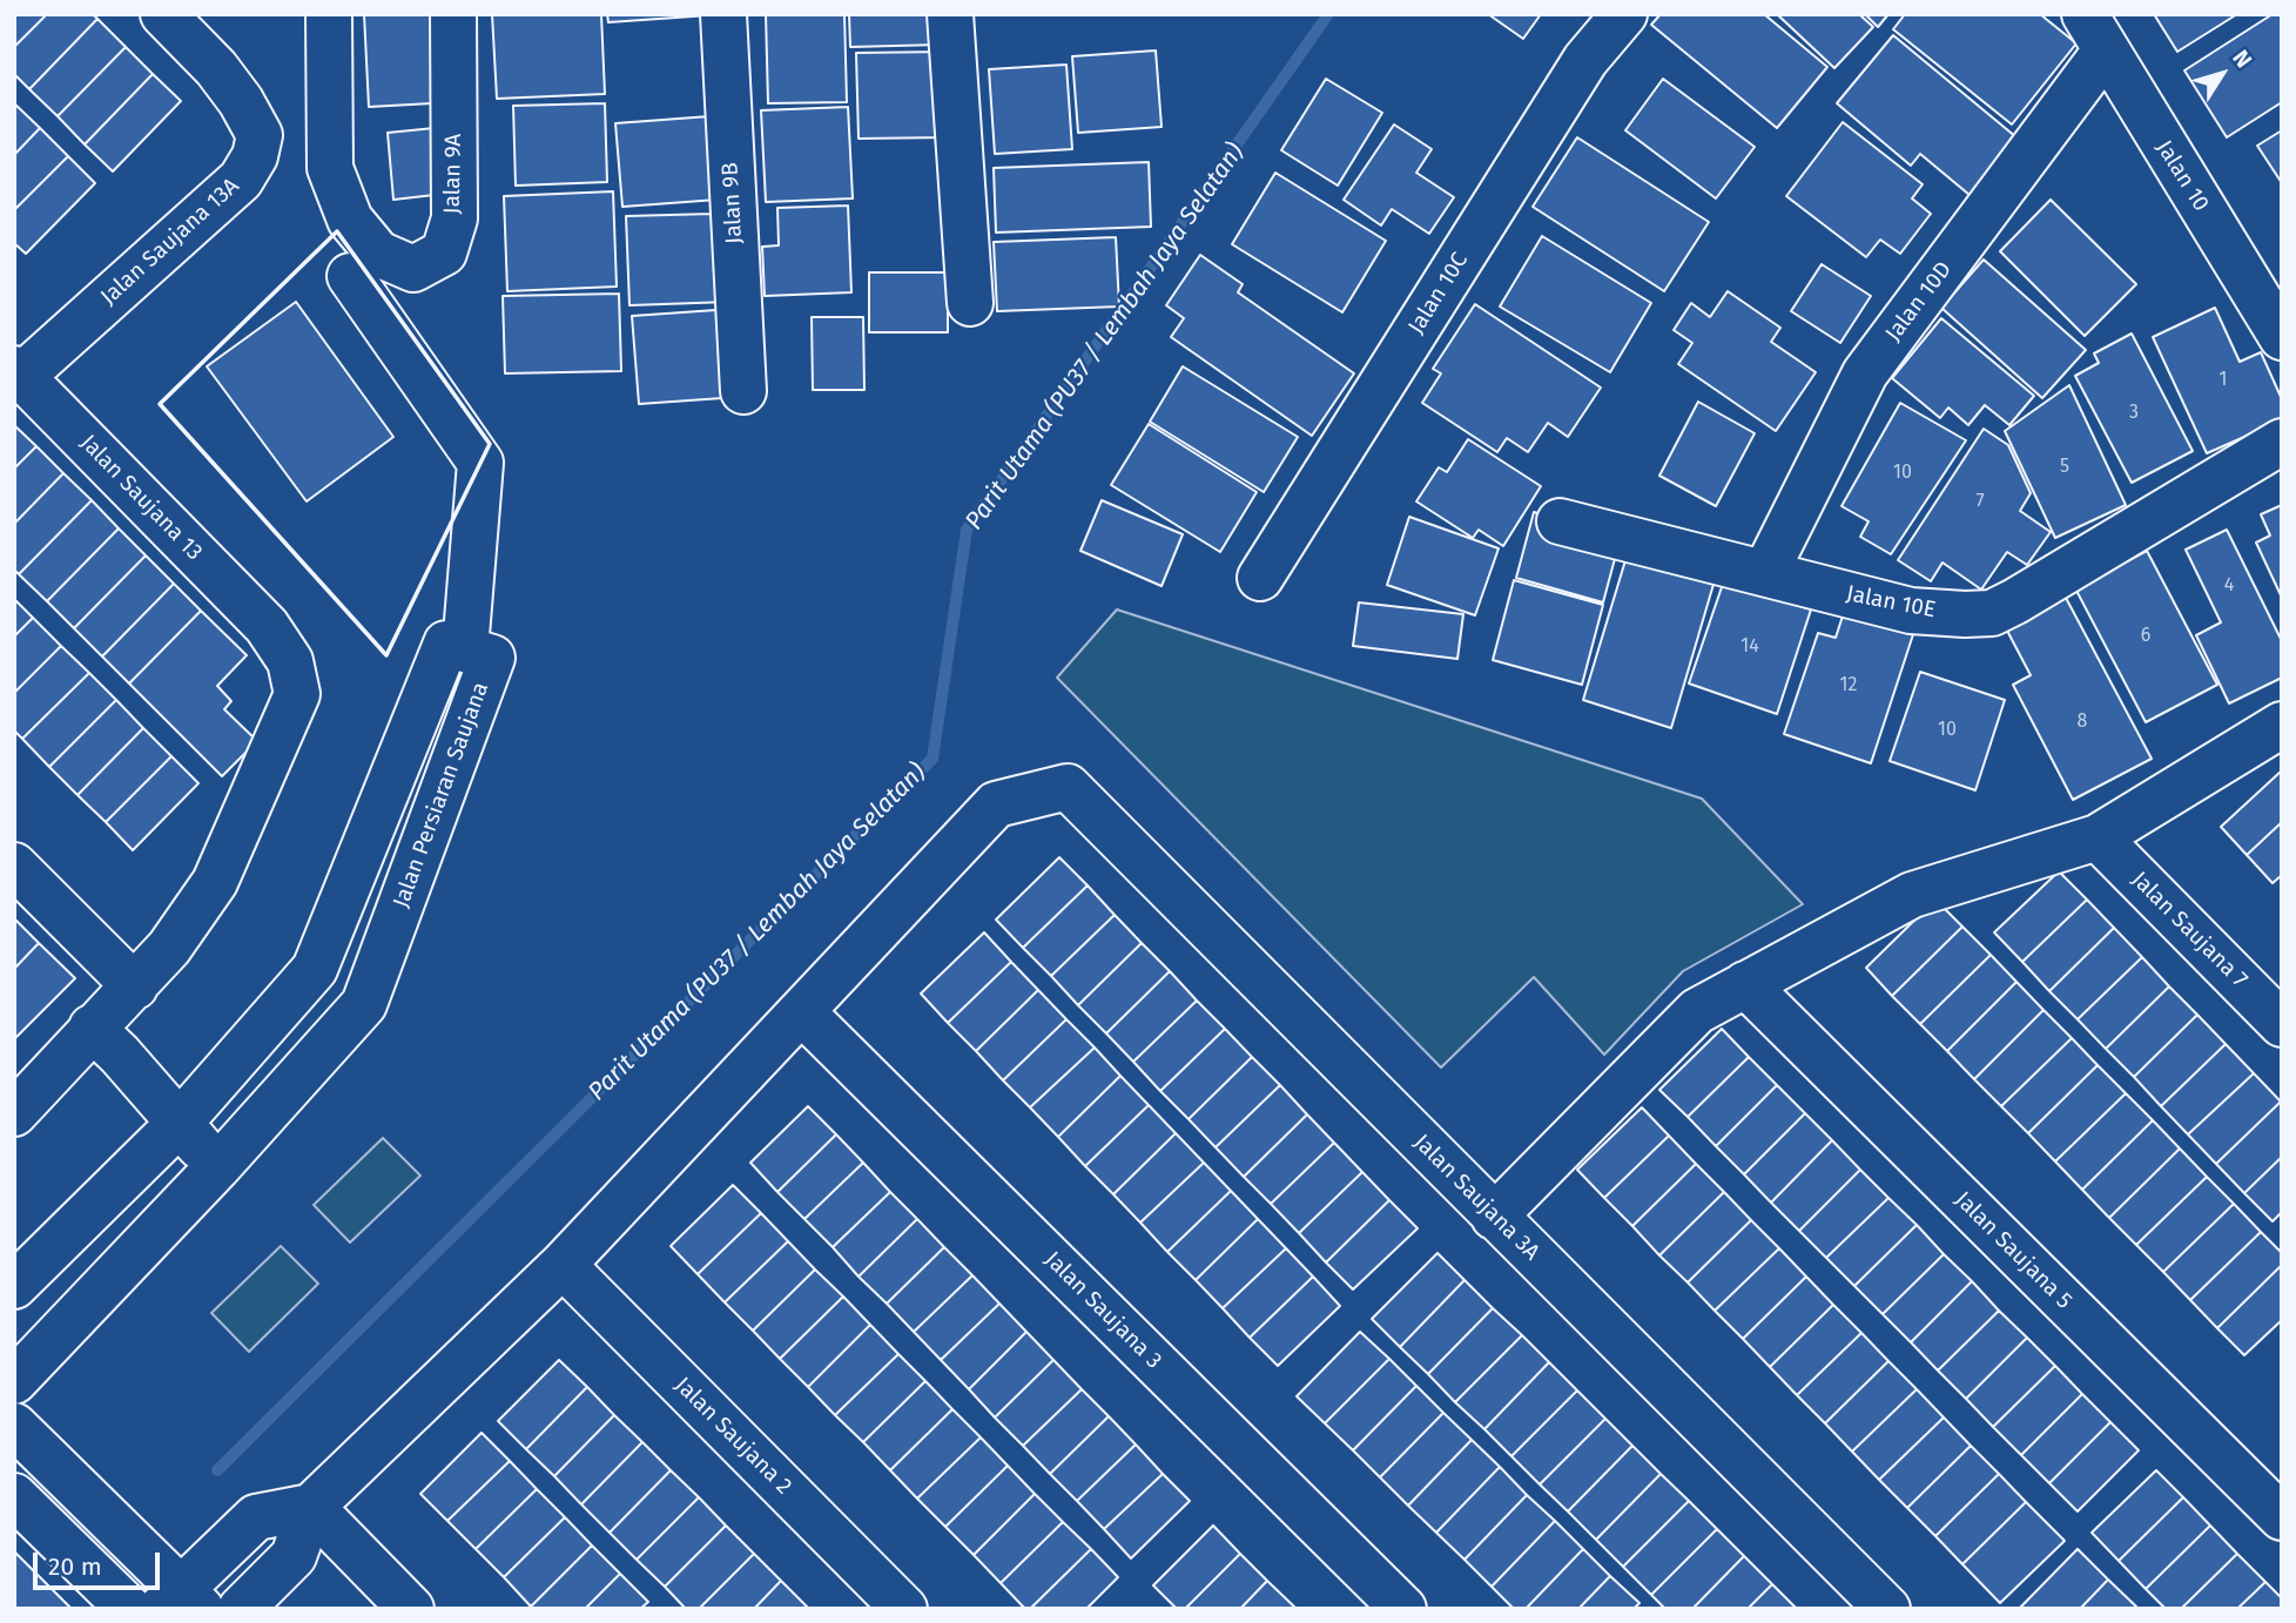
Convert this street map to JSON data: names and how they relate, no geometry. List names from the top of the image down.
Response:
{
  "streets": {
    "street": [
      "Jalan 9A",
      "Jalan 10",
      "Jalan 9B",
      "Jalan Saujana 13A",
      "Jalan 10C",
      "Jalan 10D",
      "Jalan Saujana 13",
      "Jalan 10E",
      "Jalan Persiaran Saujana",
      "Jalan Saujana 7",
      "Jalan Saujana 3A",
      "Jalan Saujana 5",
      "Jalan Saujana 3",
      "Jalan Saujana 2"
    ]
  },
  "crossings": [
    ["Jalan 10", "Jalan 10D"],
    ["Jalan Saujana 13A", "Jalan Saujana 13"],
    ["Jalan 10D", "Jalan 10E"],
    ["Jalan Saujana 3A", "Jalan Saujana 3"]
  ],
  "water": ["Parit Utama (PU37 / Lembah Jaya Selatan)"],
  "house_numbers": [
    "1",
    "3",
    "5",
    "10",
    "7",
    "4",
    "6",
    "14",
    "12",
    "8",
    "10"
  ],
  "scale_bar": "20 m",
  "north": "top right"
}
